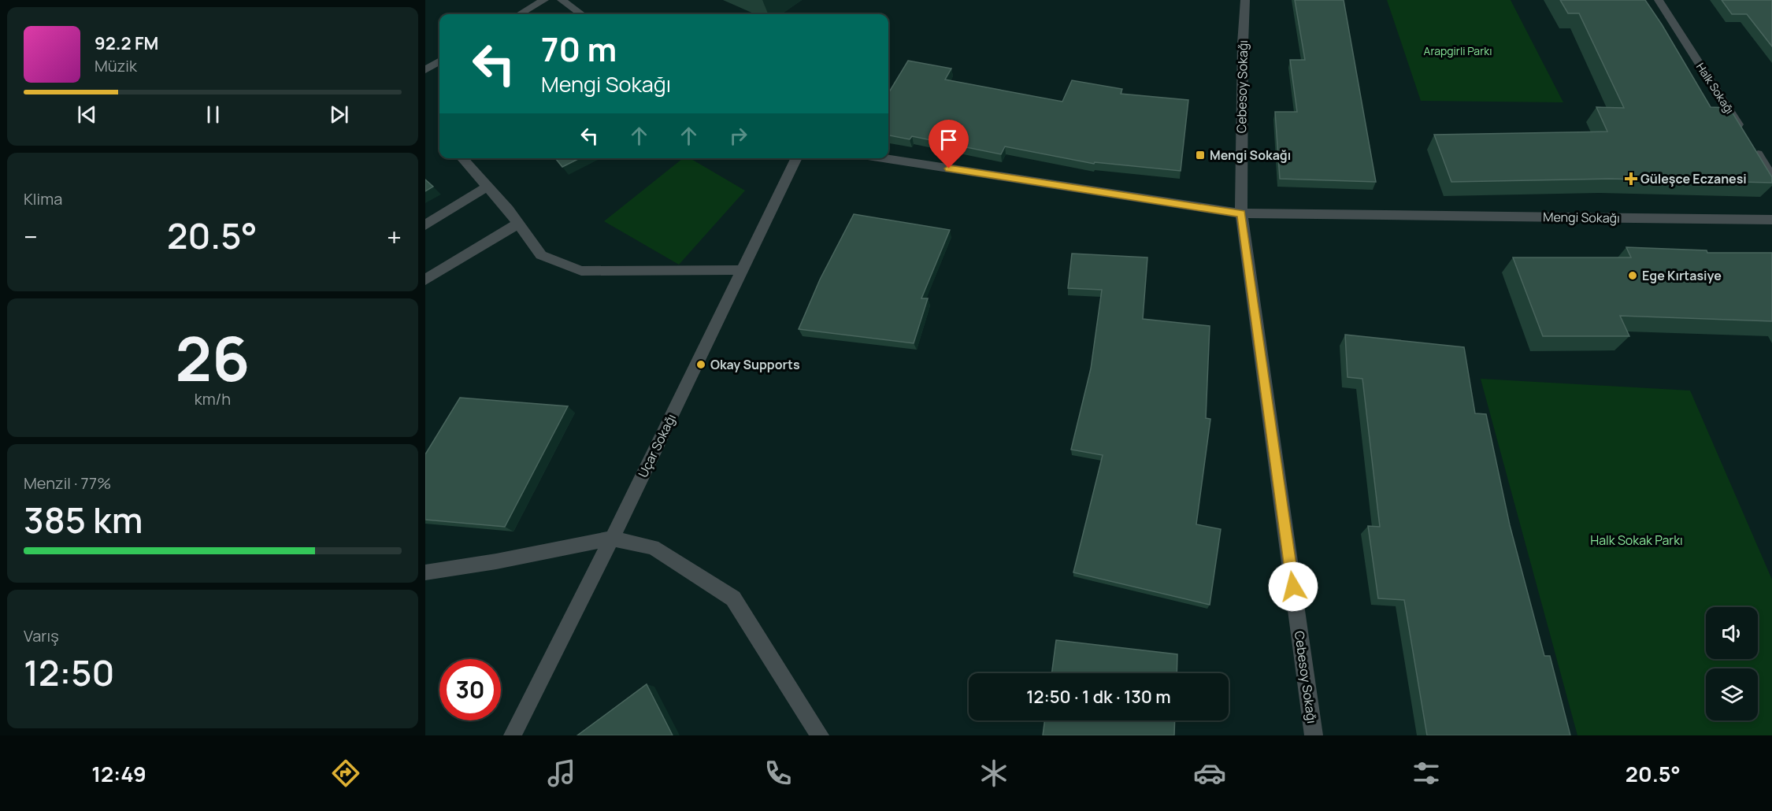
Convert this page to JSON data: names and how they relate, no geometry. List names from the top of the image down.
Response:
{
  "streets": {
    "street": [
      "Cebesoy Sokağı",
      "Halk Sokağı",
      "Mengi Sokağı",
      "Uçar Sokağı"
    ]
  },
  "crossings": [
    ["Cebesoy Sokağı", "Mengi Sokağı"]
  ],
  "parks": ["Arapgirli Parkı", "Halk Sokak Parkı"],
  "places": {
    "transit": ["Mengi Sokağı"],
    "health": ["Güleşce Eczanesi"],
    "other": ["Ege Kırtasiye", "Okay Supports"]
  },
  "page": {
    "turn": ["70 m", "Mengi Sokağı"],
    "song": ["92.2 FM", "Müzik"],
    "tile": [
      "Klima",
      ["26", "km/h"],
      ["Menzil · 77%", "385 km"],
      ["Varış", "12:50"]
    ],
    "heat": ["−", "20.5°", "+"],
    "limit": "30",
    "trip": "12:50 · 1 dk · 130 m",
    "tabs": ["12:49", "20.5°"]
  }
}
